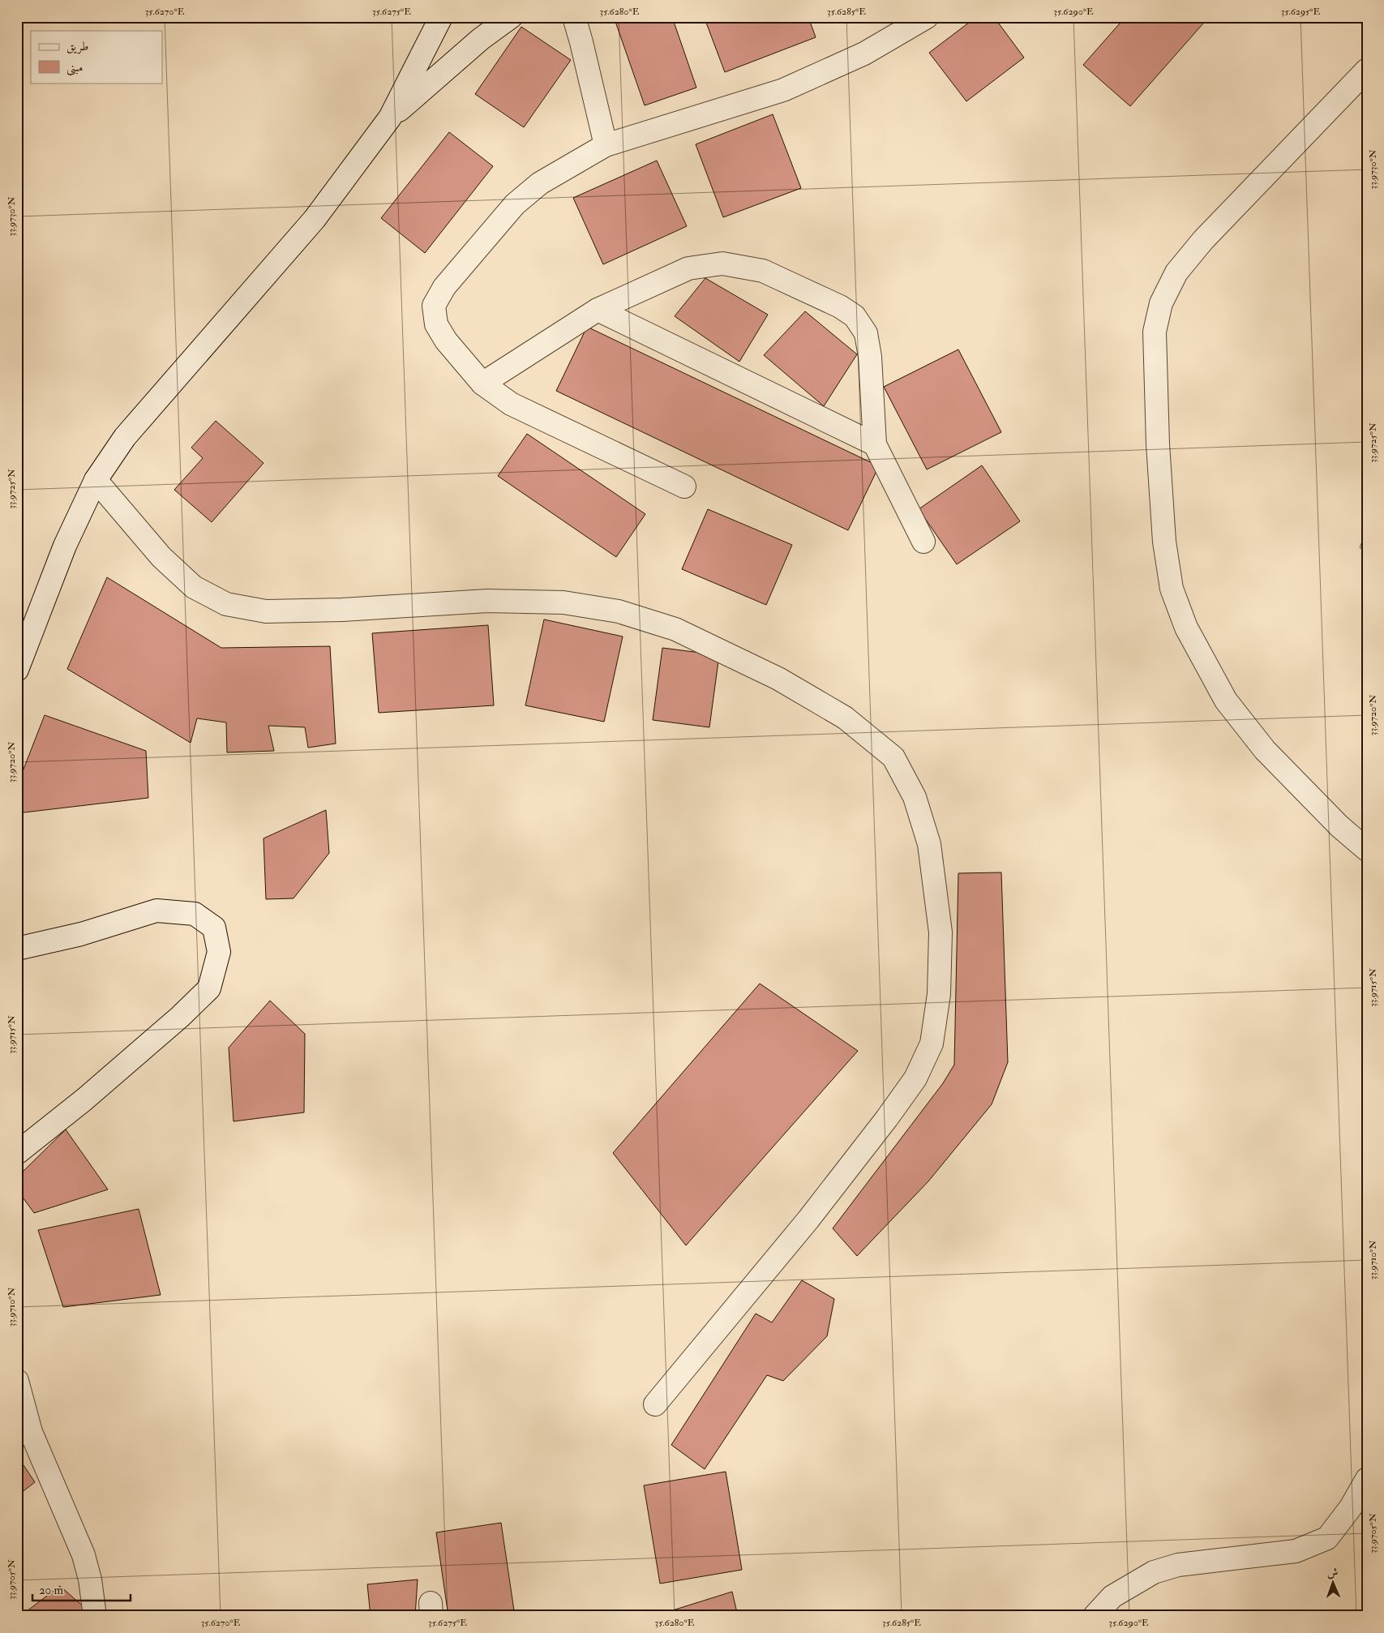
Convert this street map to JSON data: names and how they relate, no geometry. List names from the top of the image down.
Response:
{
  "legend": ["طريق", "مبنى"],
  "scale_bar": "20 m",
  "north": "top",
  "coordinates": [
    "35.6270°E",
    "35.6275°E",
    "35.6280°E",
    "35.6285°E",
    "35.6290°E",
    "35.6295°E",
    "33.9730°N",
    "33.9725°N",
    "33.9720°N",
    "33.9715°N",
    "33.9710°N",
    "33.9705°N"
  ]
}
